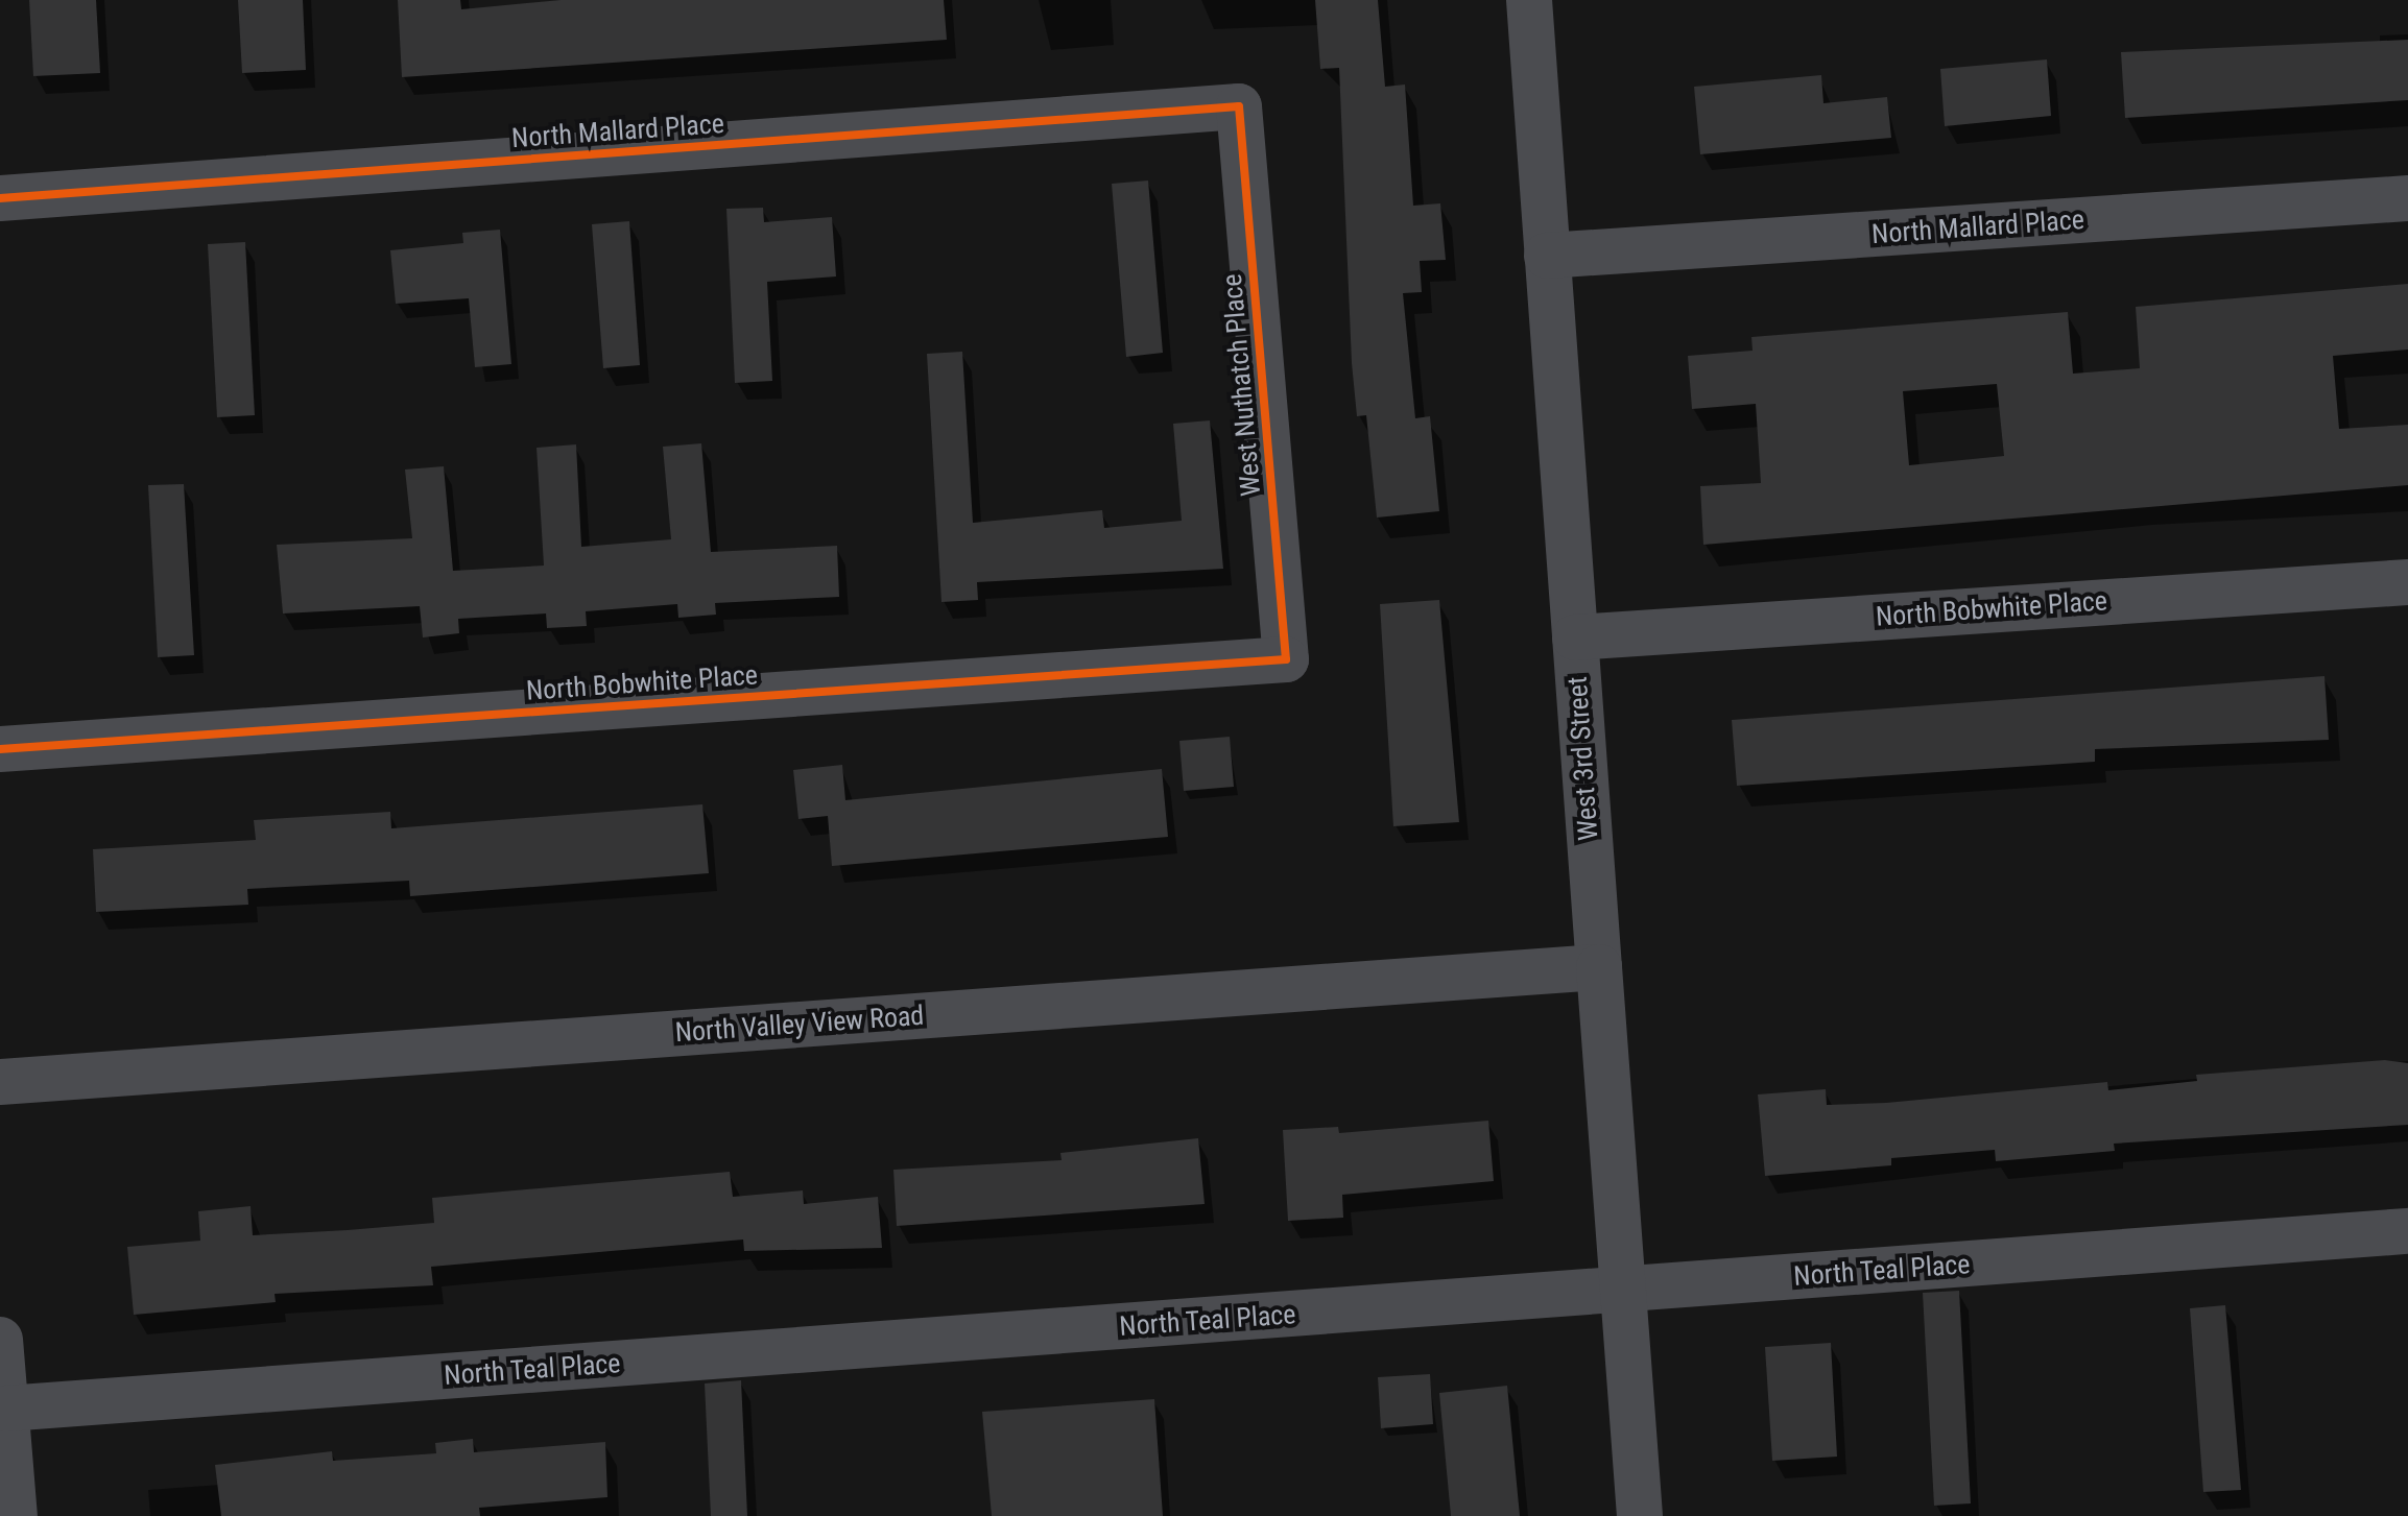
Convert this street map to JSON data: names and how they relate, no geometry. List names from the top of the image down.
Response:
{
  "streets": {
    "street": [
      "North Mallard Place",
      "West Nuthatch Place",
      "North Bobwhite Place",
      "West 3rd Street",
      "North Valley View Road",
      "North Teal Place"
    ]
  },
  "crossings": [
    ["North Mallard Place", "West Nuthatch Place"],
    ["North Mallard Place", "West 3rd Street"],
    ["West Nuthatch Place", "North Bobwhite Place"],
    ["North Bobwhite Place", "West 3rd Street"],
    ["West 3rd Street", "North Valley View Road"],
    ["West 3rd Street", "North Teal Place"]
  ]
}
